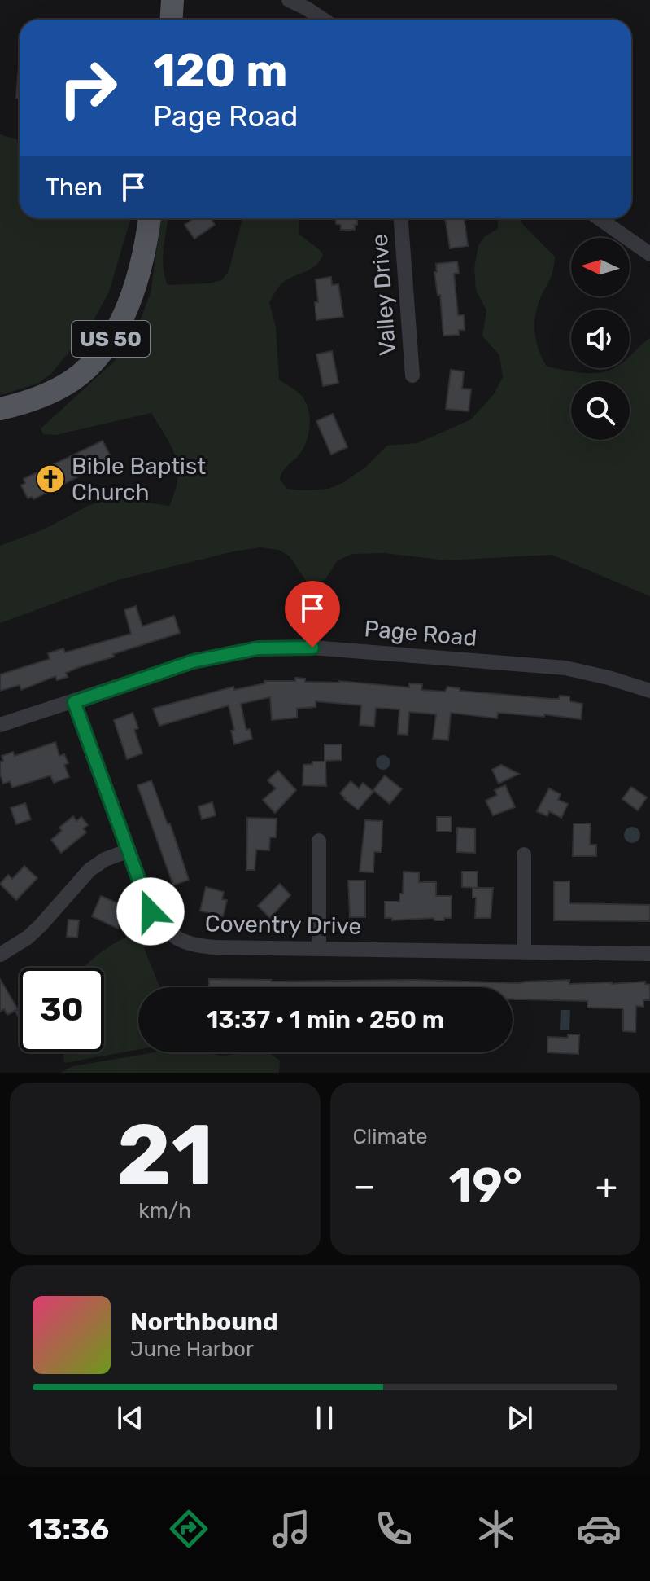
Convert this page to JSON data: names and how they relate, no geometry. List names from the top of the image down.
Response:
{
  "streets": {
    "main road": ["US 50"],
    "street": ["Valley Drive", "Page Road", "Coventry Drive"]
  },
  "crossings": [
    ["Page Road", "Coventry Drive"]
  ],
  "places": {
    "church": ["Bible Baptist Church"]
  },
  "north": "left",
  "page": {
    "turn": ["120 m", "Page Road"],
    "then": "Then",
    "limit": "30",
    "trip": "13:37 · 1 min · 250 m",
    "tile": [
      ["21", "km/h"],
      "Climate"
    ],
    "heat": ["−", "19°", "+"],
    "song": ["Northbound", "June Harbor"],
    "tabs": "13:36"
  }
}
